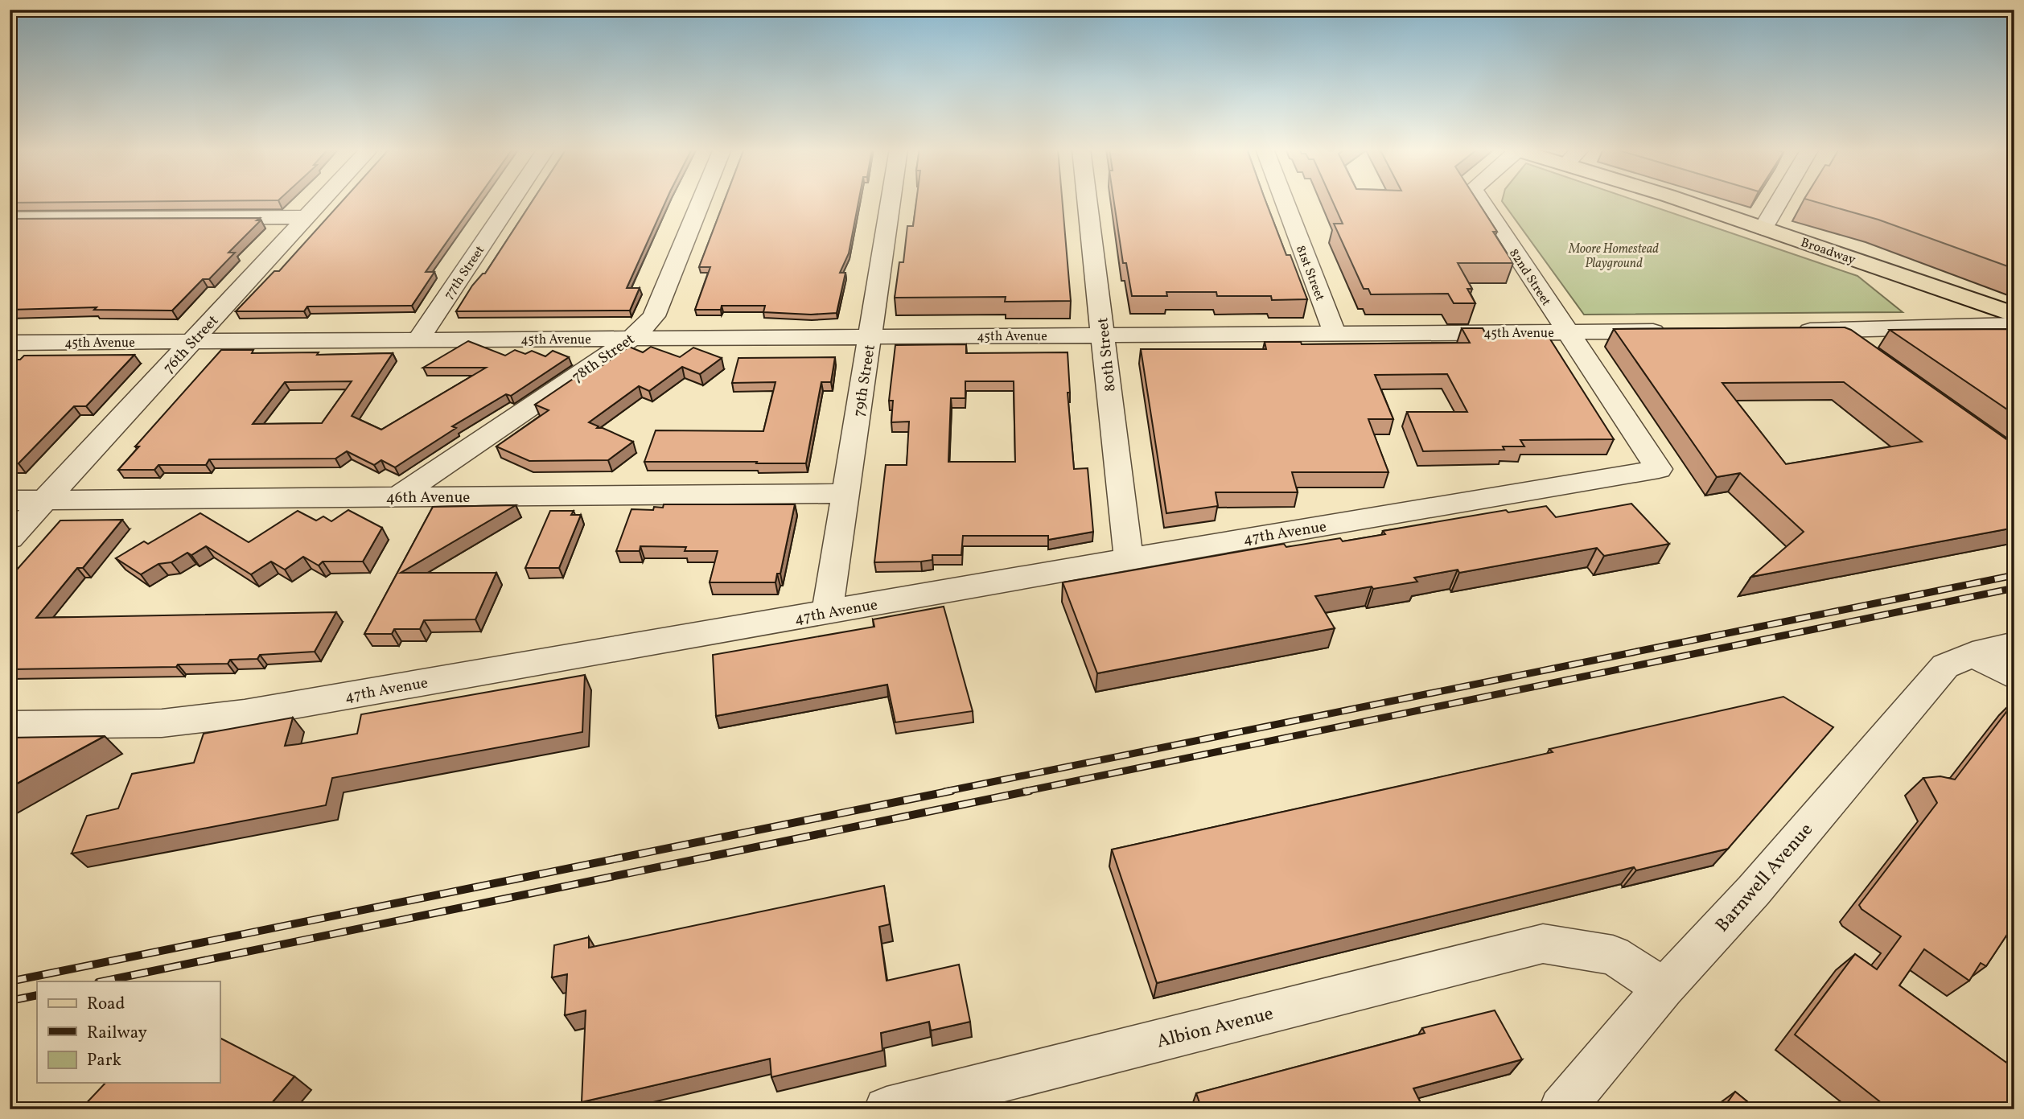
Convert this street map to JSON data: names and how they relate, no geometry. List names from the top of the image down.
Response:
{
  "streets": {
    "main road": ["Broadway"],
    "street": [
      "77th Street",
      "81st Street",
      "82nd Street",
      "45th Avenue",
      "76th Street",
      "80th Street",
      "78th Street",
      "79th Street",
      "46th Avenue",
      "47th Avenue",
      "Barnwell Avenue",
      "Albion Avenue"
    ]
  },
  "crossings": [
    ["77th Street", "45th Avenue"],
    ["81st Street", "45th Avenue"],
    ["82nd Street", "45th Avenue"],
    ["82nd Street", "47th Avenue"],
    ["45th Avenue", "76th Street"],
    ["45th Avenue", "80th Street"],
    ["45th Avenue", "78th Street"],
    ["45th Avenue", "79th Street"],
    ["76th Street", "46th Avenue"],
    ["80th Street", "47th Avenue"],
    ["78th Street", "46th Avenue"],
    ["79th Street", "46th Avenue"],
    ["79th Street", "47th Avenue"],
    ["Barnwell Avenue", "Albion Avenue"]
  ],
  "parks": ["Moore Homestead Playground"],
  "legend": ["Road", "Railway", "Park"]
}
